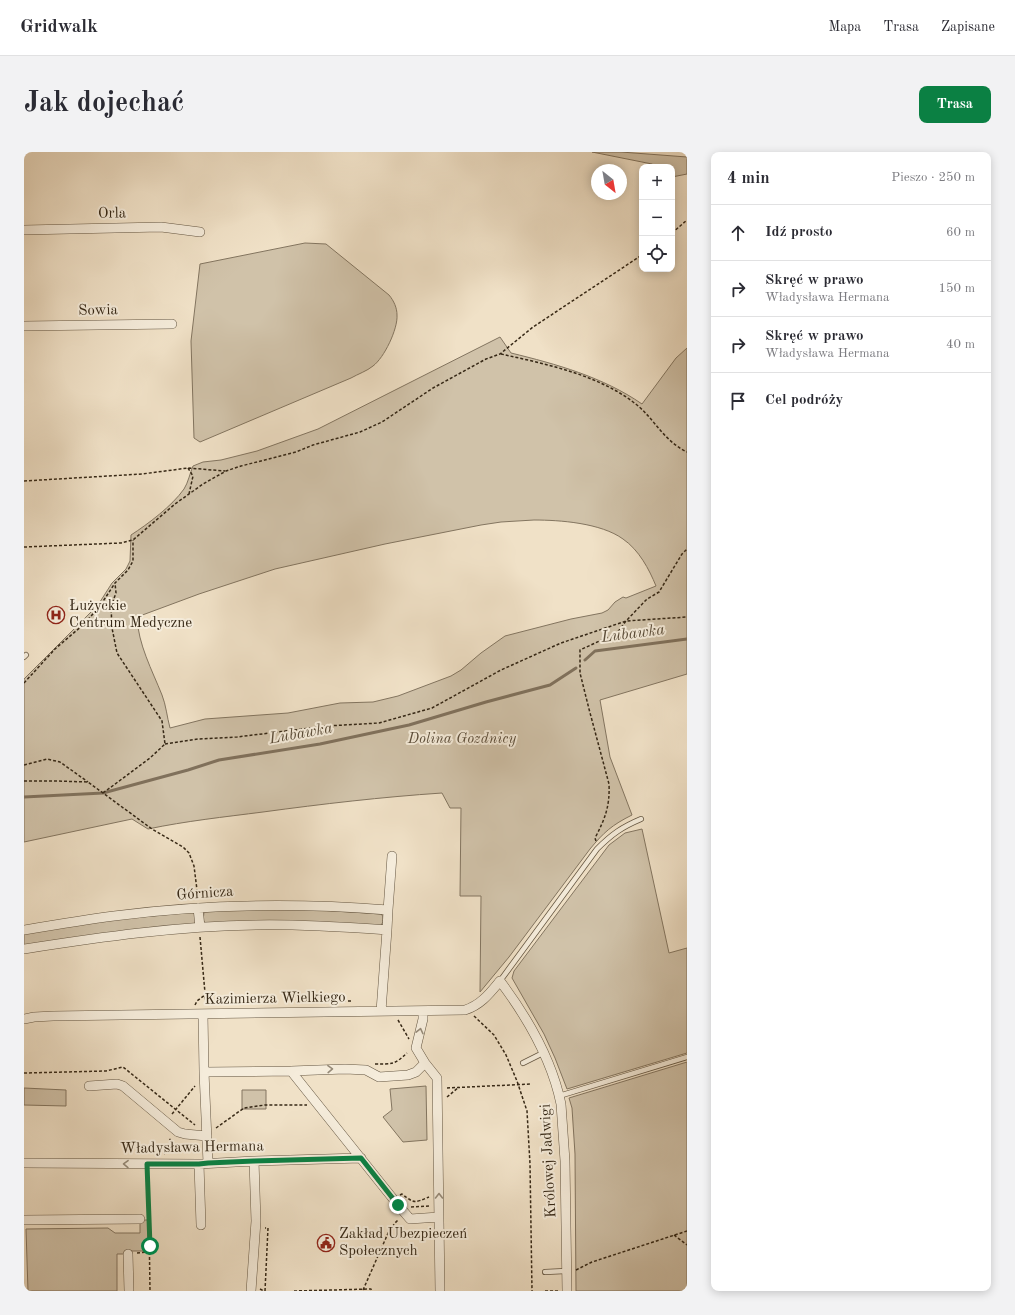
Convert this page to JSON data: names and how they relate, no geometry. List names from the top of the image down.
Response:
{
  "streets": {
    "street": [
      "Orla",
      "Sowia",
      "Górnicza",
      "Kazimierza Wielkiego",
      "Władysława Hermana",
      "Królowej Jadwigi"
    ]
  },
  "crossings": [
    ["Kazimierza Wielkiego", "Królowej Jadwigi"]
  ],
  "water": ["Lubawka"],
  "parks": ["Dolina Gozdnicy"],
  "places": {
    "hospital": ["Łużyckie Centrum Medyczne"],
    "public building": ["Zakład Ubezpieczeń Społecznych"]
  },
  "north": "bottom right",
  "page": {
    "header": "Gridwalk",
    "nav": ["Mapa", "Trasa", "Zapisane"],
    "buttons": "Trasa",
    "title": "Jak dojechać",
    "heading": ["4 min", "Pieszo · 250 m"],
    "map_buttons": ["+", "−"],
    "list": [
      ["Idź prosto", "60 m"],
      ["Skręć w prawo", "Władysława Hermana", "150 m"],
      ["Skręć w prawo", "Władysława Hermana", "40 m"],
      "Cel podróży"
    ]
  }
}
